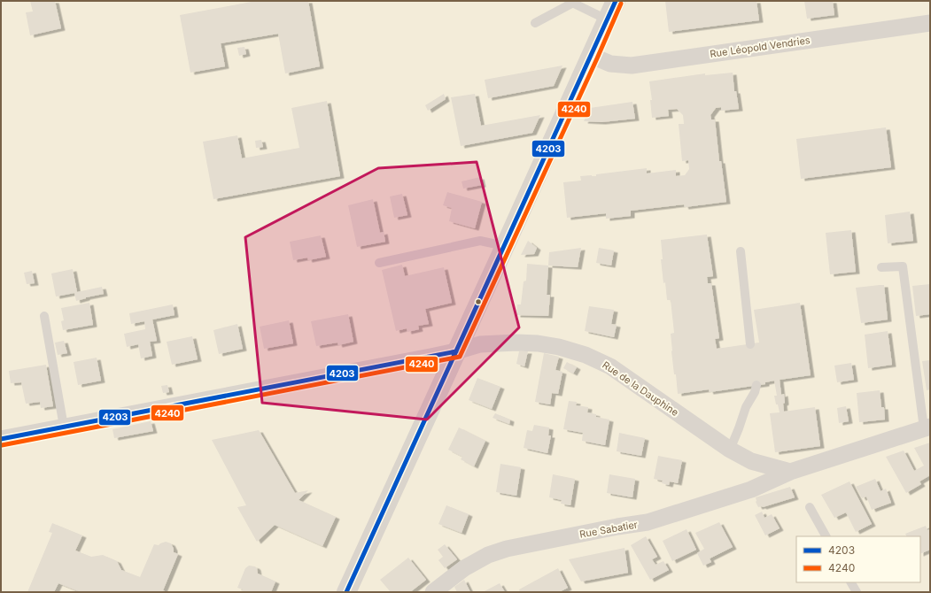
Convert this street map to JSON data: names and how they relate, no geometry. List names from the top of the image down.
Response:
{
  "streets": {
    "street": ["Rue Léopold Vendries", "Rue de la Dauphine", "Rue Sabatier"]
  },
  "crossings": [
    ["Rue de la Dauphine", "Rue Sabatier"]
  ],
  "lines": ["transit line 4203", "transit line 4240"],
  "legend": ["4203", "4240"]
}
